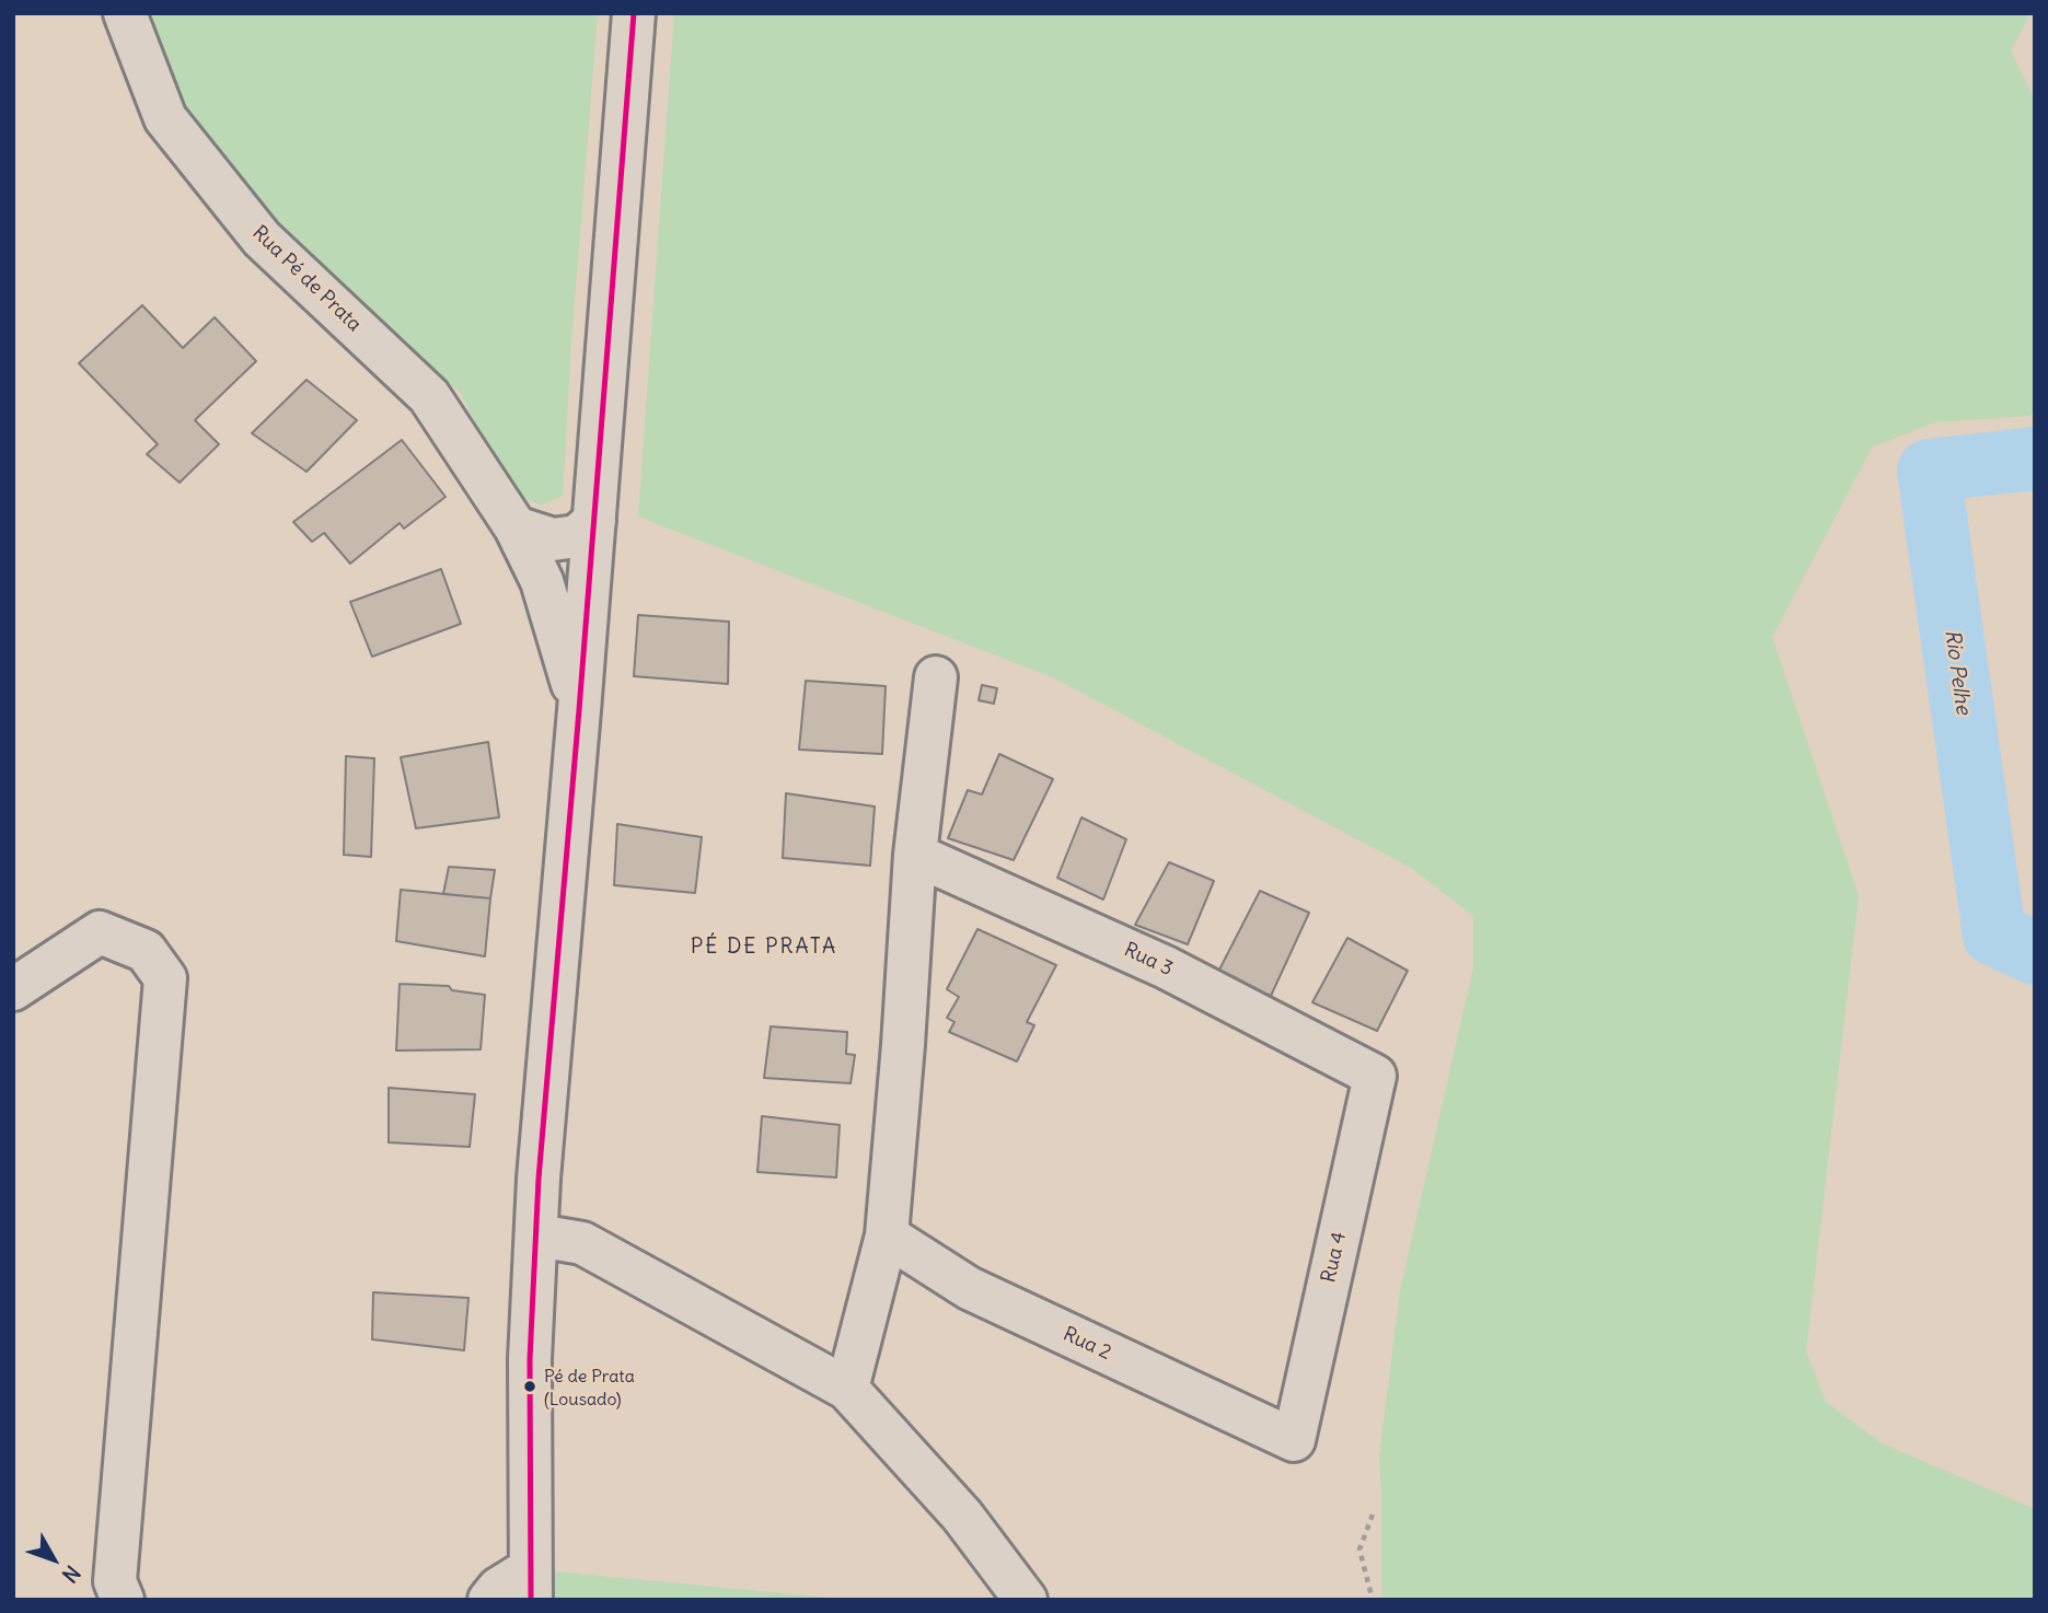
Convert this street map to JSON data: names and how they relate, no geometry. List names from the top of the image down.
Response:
{
  "streets": {
    "street": [
      "Rua Pé de Prata",
      "Rua 3",
      "Rua 4",
      "Rua 2"
    ]
  },
  "crossings": [
    ["Rua 3", "Rua 4"],
    ["Rua 4", "Rua 2"]
  ],
  "districts": ["PÉ DE PRATA"],
  "water": ["Rio Pelhe"],
  "places": ["Pé de Prata (Lousado)"],
  "north": "bottom right"
}
